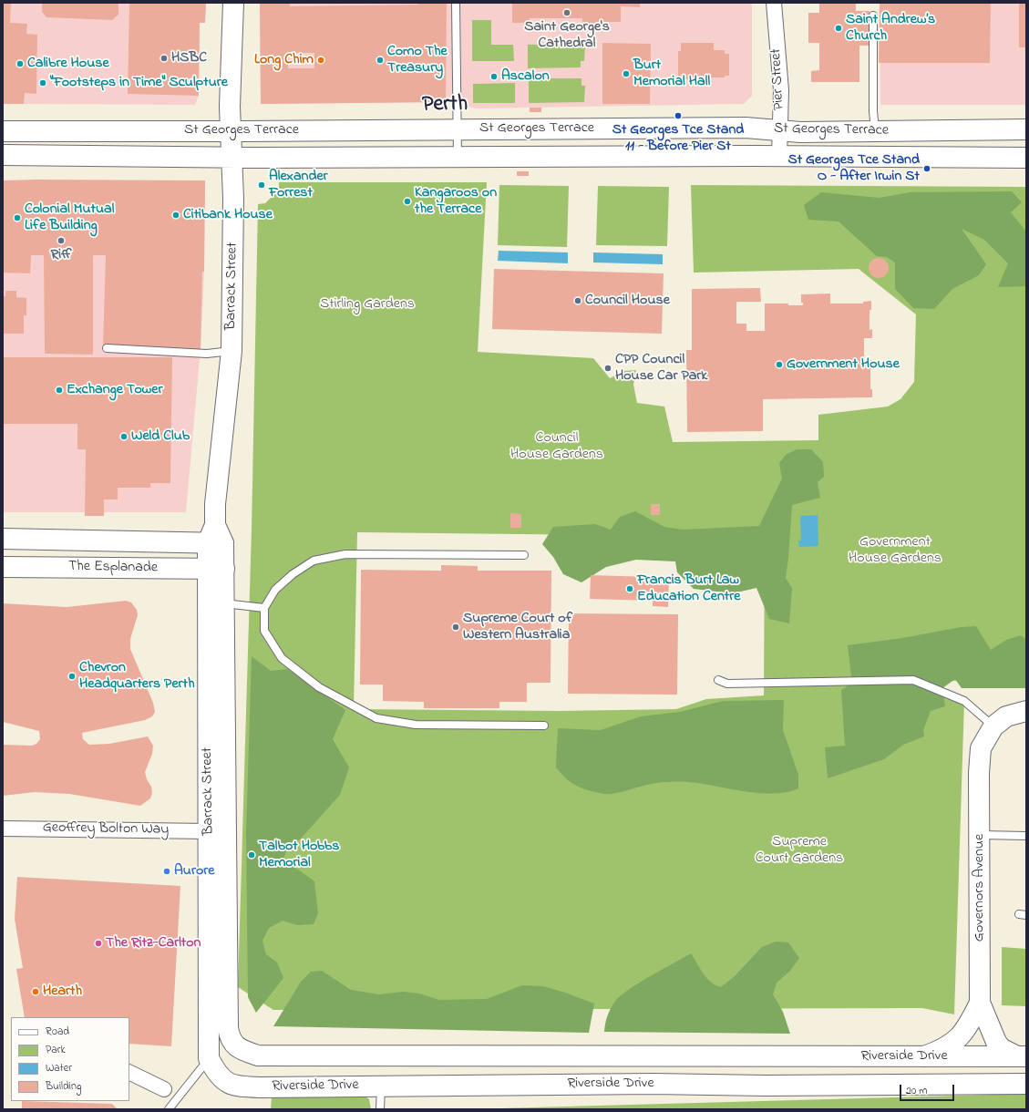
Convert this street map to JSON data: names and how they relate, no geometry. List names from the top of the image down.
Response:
{
  "streets": {
    "main road": [
      "St Georges Terrace",
      "Barrack Street",
      "The Esplanade",
      "Governors Avenue",
      "Riverside Drive"
    ],
    "street": ["Pier Street", "Geoffrey Bolton Way"]
  },
  "crossings": [
    ["Pier Street", "St Georges Terrace"],
    ["St Georges Terrace", "Barrack Street"],
    ["Barrack Street", "The Esplanade"],
    ["Barrack Street", "Geoffrey Bolton Way"],
    ["Barrack Street", "Riverside Drive"],
    ["Governors Avenue", "Riverside Drive"]
  ],
  "districts": ["Perth"],
  "parks": [
    "Stirling Gardens",
    "Council House Gardens",
    "Government House Gardens",
    "Supreme Court Gardens"
  ],
  "places": [
    "Saint George's Cathedral",
    "Saint Andrew’s Church",
    "HSBC",
    "Long Chim",
    "Como The Treasury",
    "Calibre House",
    "Burt Memorial Hall",
    "Ascalon",
    "\"Footsteps in Time\" Sculpture",
    "St Georges Tce Stand 11 - Before Pier St",
    "St Georges Tce Stand O - After Irwin St",
    "Alexander Forrest",
    "Kangaroos on the Terrace",
    "Citibank House",
    "Colonial Mutual Life Building",
    "Riff",
    "Council House",
    "Government House",
    "CPP Council House Car Park",
    "Exchange Tower",
    "Weld Club",
    "Francis Burt Law Education Centre",
    "Supreme Court of Western Australia",
    "Chevron Headquarters Perth",
    "Talbot Hobbs Memorial",
    "Aurore",
    "The Ritz-Carlton",
    "Hearth"
  ],
  "legend": [
    "Road",
    "Park",
    "Water",
    "Building"
  ],
  "scale_bar": "20 m"
}
